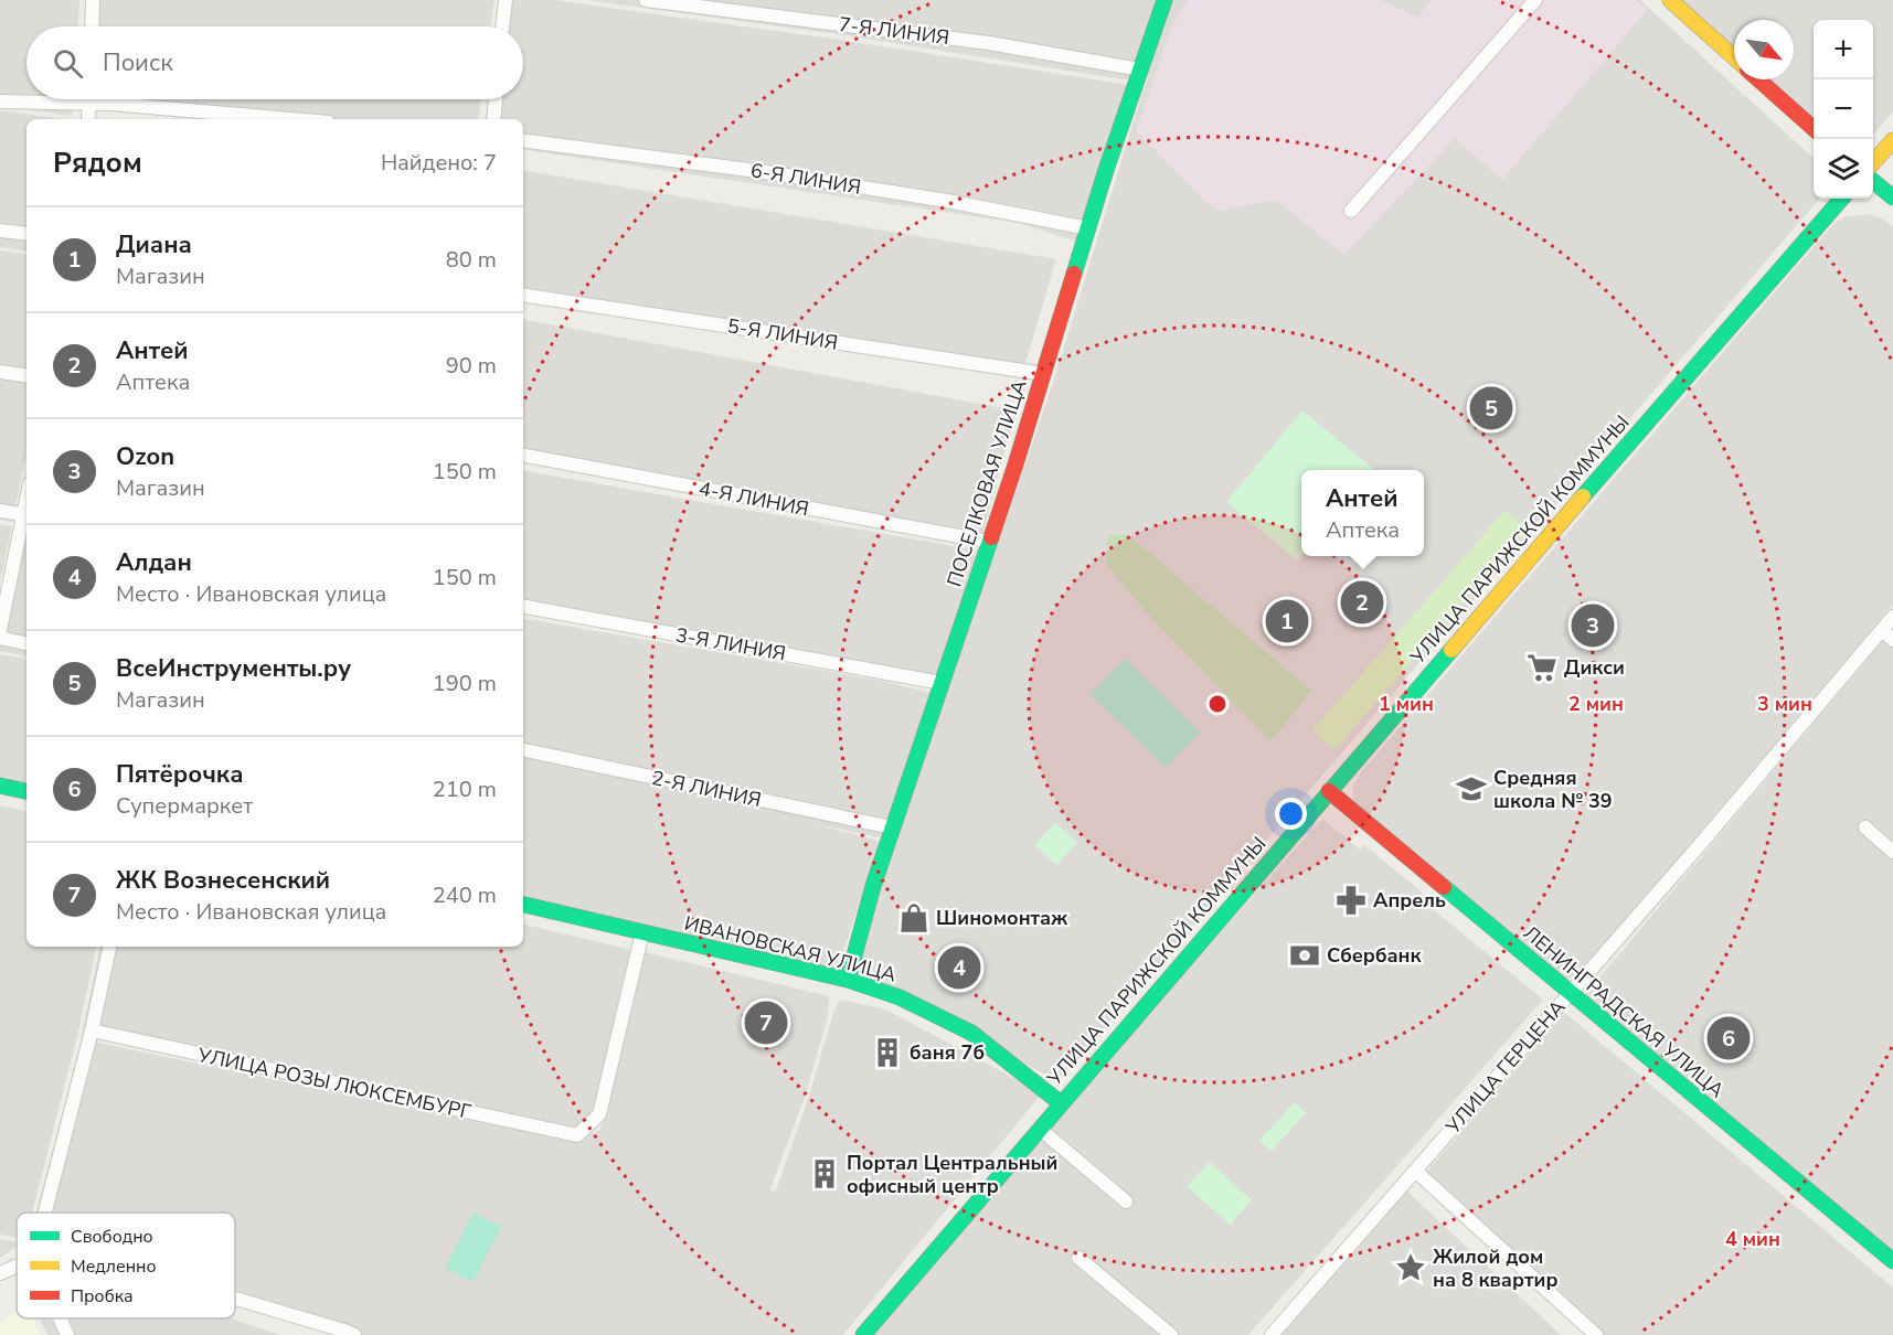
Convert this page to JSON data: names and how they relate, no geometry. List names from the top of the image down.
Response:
{
  "streets": {
    "main road": [
      "ПОСЕЛКОВАЯ УЛИЦА",
      "УЛИЦА ПАРИЖСКОЙ КОММУНЫ",
      "ИВАНОВСКАЯ УЛИЦА",
      "ЛЕНИНГРАДСКАЯ УЛИЦА"
    ],
    "street": [
      "7-Я ЛИНИЯ",
      "6-Я ЛИНИЯ",
      "5-Я ЛИНИЯ",
      "4-Я ЛИНИЯ",
      "3-Я ЛИНИЯ",
      "2-Я ЛИНИЯ",
      "УЛИЦА ГЕРЦЕНА",
      "УЛИЦА РОЗЫ ЛЮКСЕМБУРГ"
    ]
  },
  "crossings": [
    ["7-Я ЛИНИЯ", "ПОСЕЛКОВАЯ УЛИЦА"],
    ["6-Я ЛИНИЯ", "ПОСЕЛКОВАЯ УЛИЦА"],
    ["5-Я ЛИНИЯ", "ПОСЕЛКОВАЯ УЛИЦА"],
    ["ПОСЕЛКОВАЯ УЛИЦА", "4-Я ЛИНИЯ"],
    ["ПОСЕЛКОВАЯ УЛИЦА", "3-Я ЛИНИЯ"],
    ["ПОСЕЛКОВАЯ УЛИЦА", "2-Я ЛИНИЯ"],
    ["ПОСЕЛКОВАЯ УЛИЦА", "ИВАНОВСКАЯ УЛИЦА"],
    ["УЛИЦА ПАРИЖСКОЙ КОММУНЫ", "ИВАНОВСКАЯ УЛИЦА"],
    ["УЛИЦА ПАРИЖСКОЙ КОММУНЫ", "ЛЕНИНГРАДСКАЯ УЛИЦА"],
    ["ИВАНОВСКАЯ УЛИЦА", "УЛИЦА РОЗЫ ЛЮКСЕМБУРГ"],
    ["ЛЕНИНГРАДСКАЯ УЛИЦА", "УЛИЦА ГЕРЦЕНА"]
  ],
  "places": {
    "supermarket": ["Дикси"],
    "school or university": ["Средняя школа № 39"],
    "pharmacy": ["Апрель"],
    "shop": ["Шиномонтаж"],
    "bank": ["Сбербанк"],
    "building": ["баня 7б", "Портал Центральный офисный центр"],
    "place": ["Жилой дом на 8 квартир"]
  },
  "legend": ["Свободно", "Медленно", "Пробка"],
  "north": "bottom right",
  "page": {
    "map_buttons": ["+", "−"],
    "search": "Поиск",
    "heading": ["Рядом", "Найдено: 7"],
    "list": [
      {
        "mark": "1",
        "name": "Диана",
        "note": "Магазин",
        "value": "80 m"
      },
      {
        "mark": "2",
        "name": "Антей",
        "note": "Аптека",
        "value": "90 m"
      },
      {
        "mark": "3",
        "name": "Ozon",
        "note": "Магазин",
        "value": "150 m"
      },
      {
        "mark": "4",
        "name": "Алдан",
        "note": "Место · Ивановская улица",
        "value": "150 m"
      },
      {
        "mark": "5",
        "name": "ВсеИнструменты.ру",
        "note": "Магазин",
        "value": "190 m"
      },
      {
        "mark": "6",
        "name": "Пятёрочка",
        "note": "Супермаркет",
        "value": "210 m"
      },
      {
        "mark": "7",
        "name": "ЖК Вознесенский",
        "note": "Место · Ивановская улица",
        "value": "240 m"
      }
    ],
    "pins": [
      "5",
      "2",
      "1",
      "3",
      "4",
      "7",
      "6"
    ],
    "popup": ["Антей", "Аптека"]
  },
  "rings": [
    "1 мин",
    "2 мин",
    "3 мин",
    "4 мин"
  ]
}
